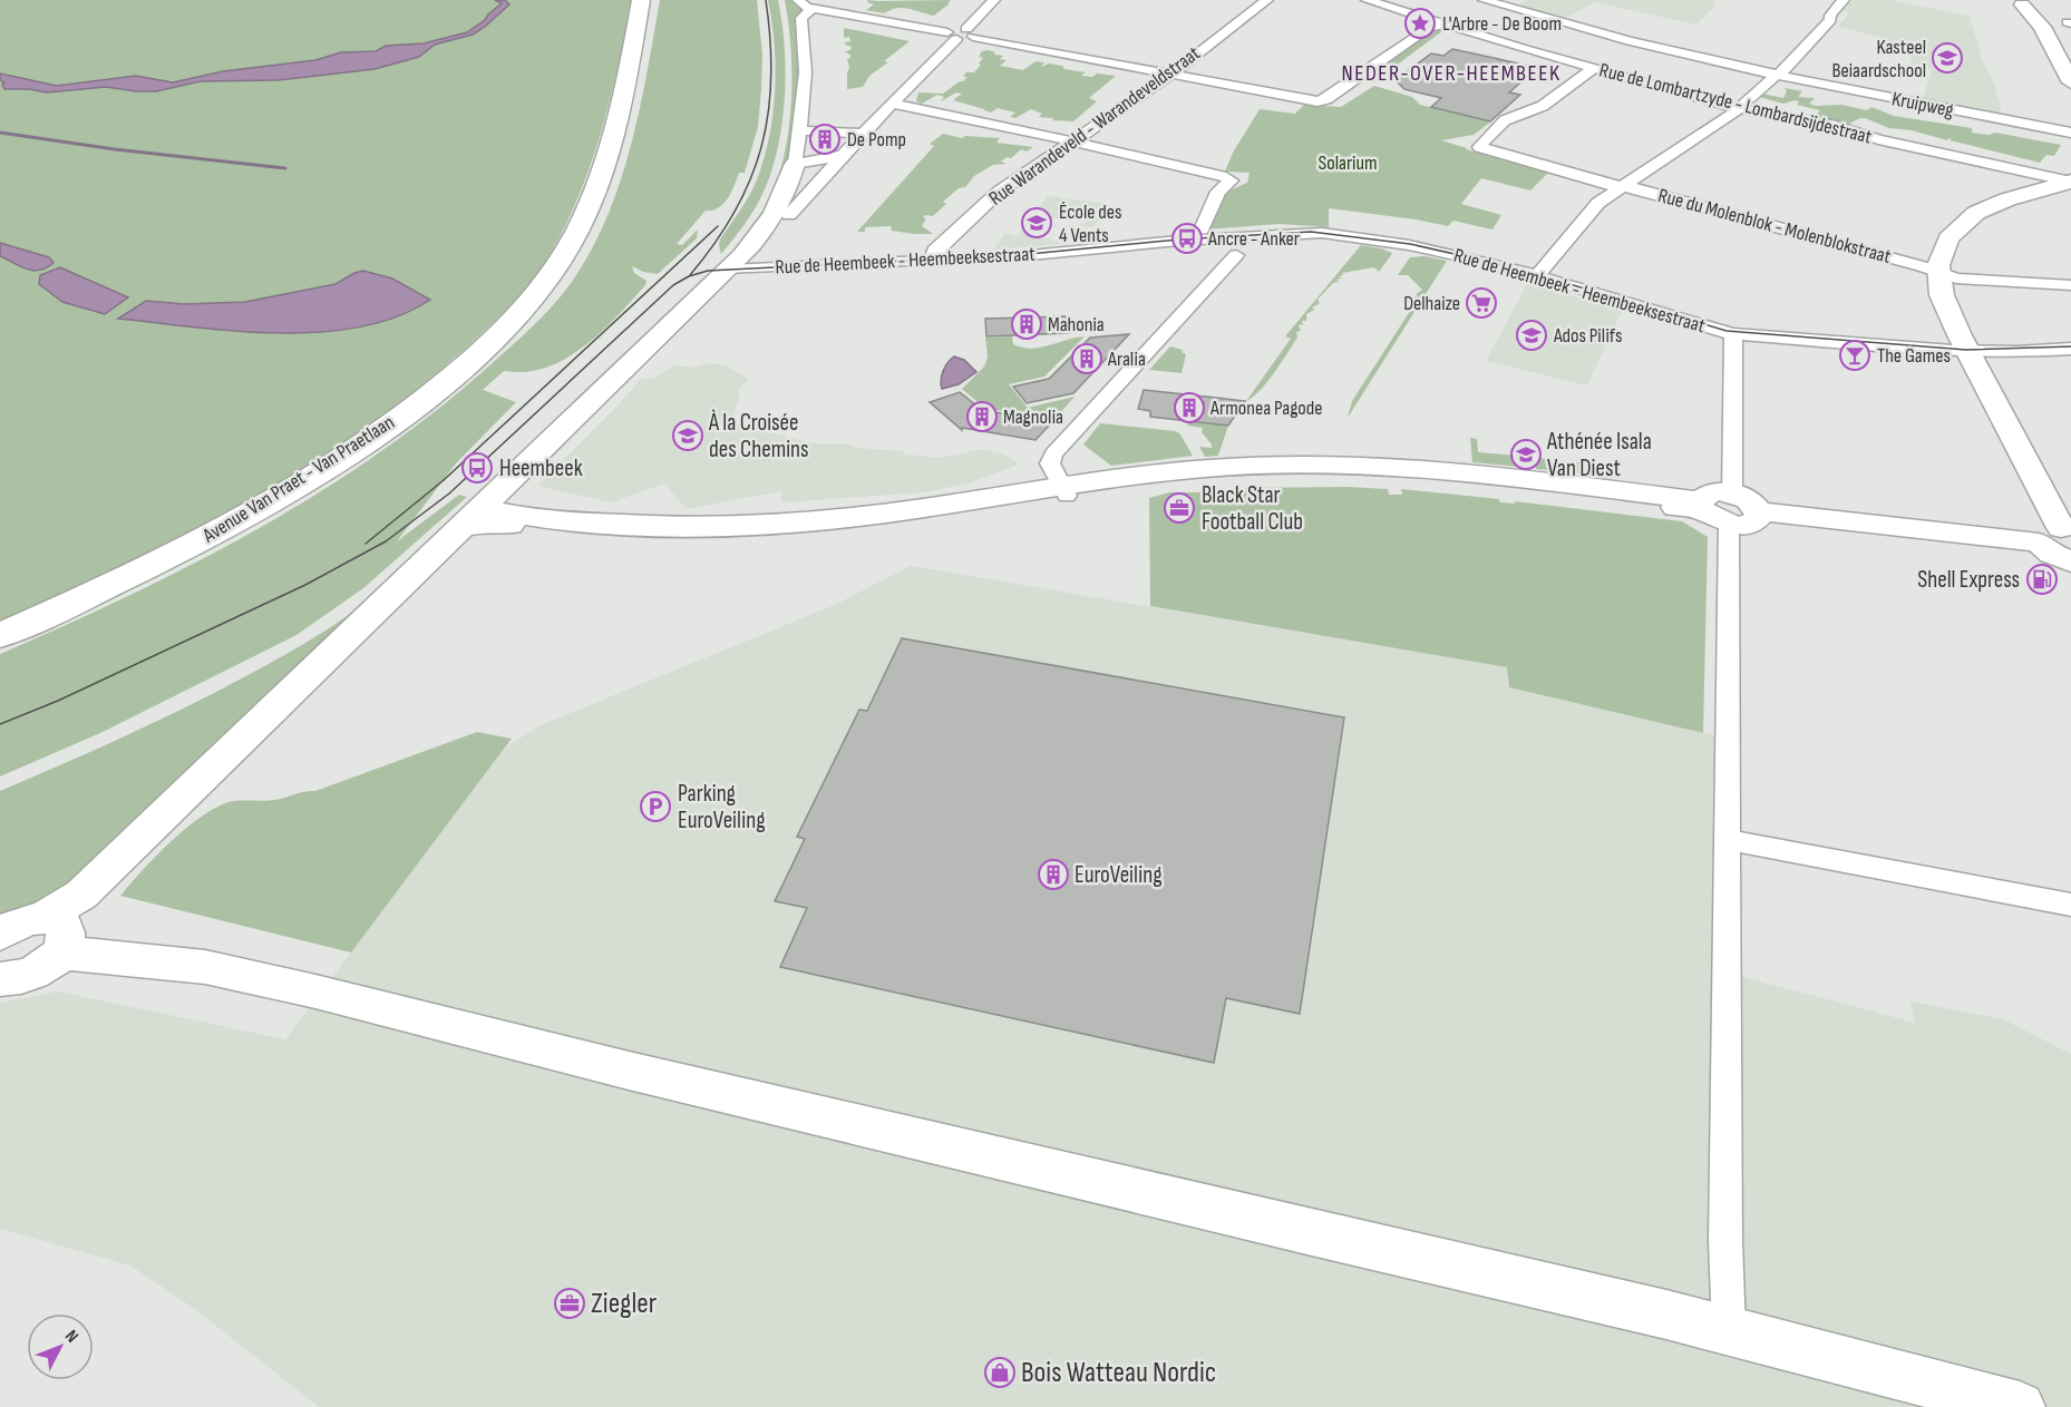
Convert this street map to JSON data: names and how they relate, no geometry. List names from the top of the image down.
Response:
{
  "streets": {
    "main road": ["Avenue Van Praet - Van Praetlaan"],
    "street": [
      "Rue de Lombartzyde - Lombardsijdestraat",
      "Kruipweg",
      "Rue Warandeveld - Warandeveldstraat",
      "Rue du Molenblok - Molenblokstraat",
      "Rue de Heembeek - Heembeeksestraat"
    ]
  },
  "crossings": [
    ["Rue de Lombartzyde - Lombardsijdestraat", "Rue du Molenblok - Molenblokstraat"],
    ["Rue Warandeveld - Warandeveldstraat", "Rue de Heembeek - Heembeeksestraat"]
  ],
  "districts": ["NEDER-OVER-HEEMBEEK"],
  "parks": ["Solarium"],
  "places": {
    "place": ["L'Arbre - De Boom"],
    "school or university": [
      "Kasteel Beiaardschool",
      "École des 4 Vents",
      "Ados Pilifs",
      "À la Croisée des Chemins",
      "Athénée Isala Van Diest"
    ],
    "building": [
      "De Pomp",
      "Mahonia",
      "Aralia",
      "Armonea Pagode",
      "Magnolia",
      "EuroVeiling"
    ],
    "bus stop": ["Ancre - Anker", "Heembeek"],
    "supermarket": ["Delhaize"],
    "bar": ["The Games"],
    "office": ["Black Star Football Club", "Ziegler"],
    "fuel station": ["Shell Express"],
    "parking": ["Parking EuroVeiling"],
    "shop": ["Bois Watteau Nordic"]
  },
  "north": "top right"
}
